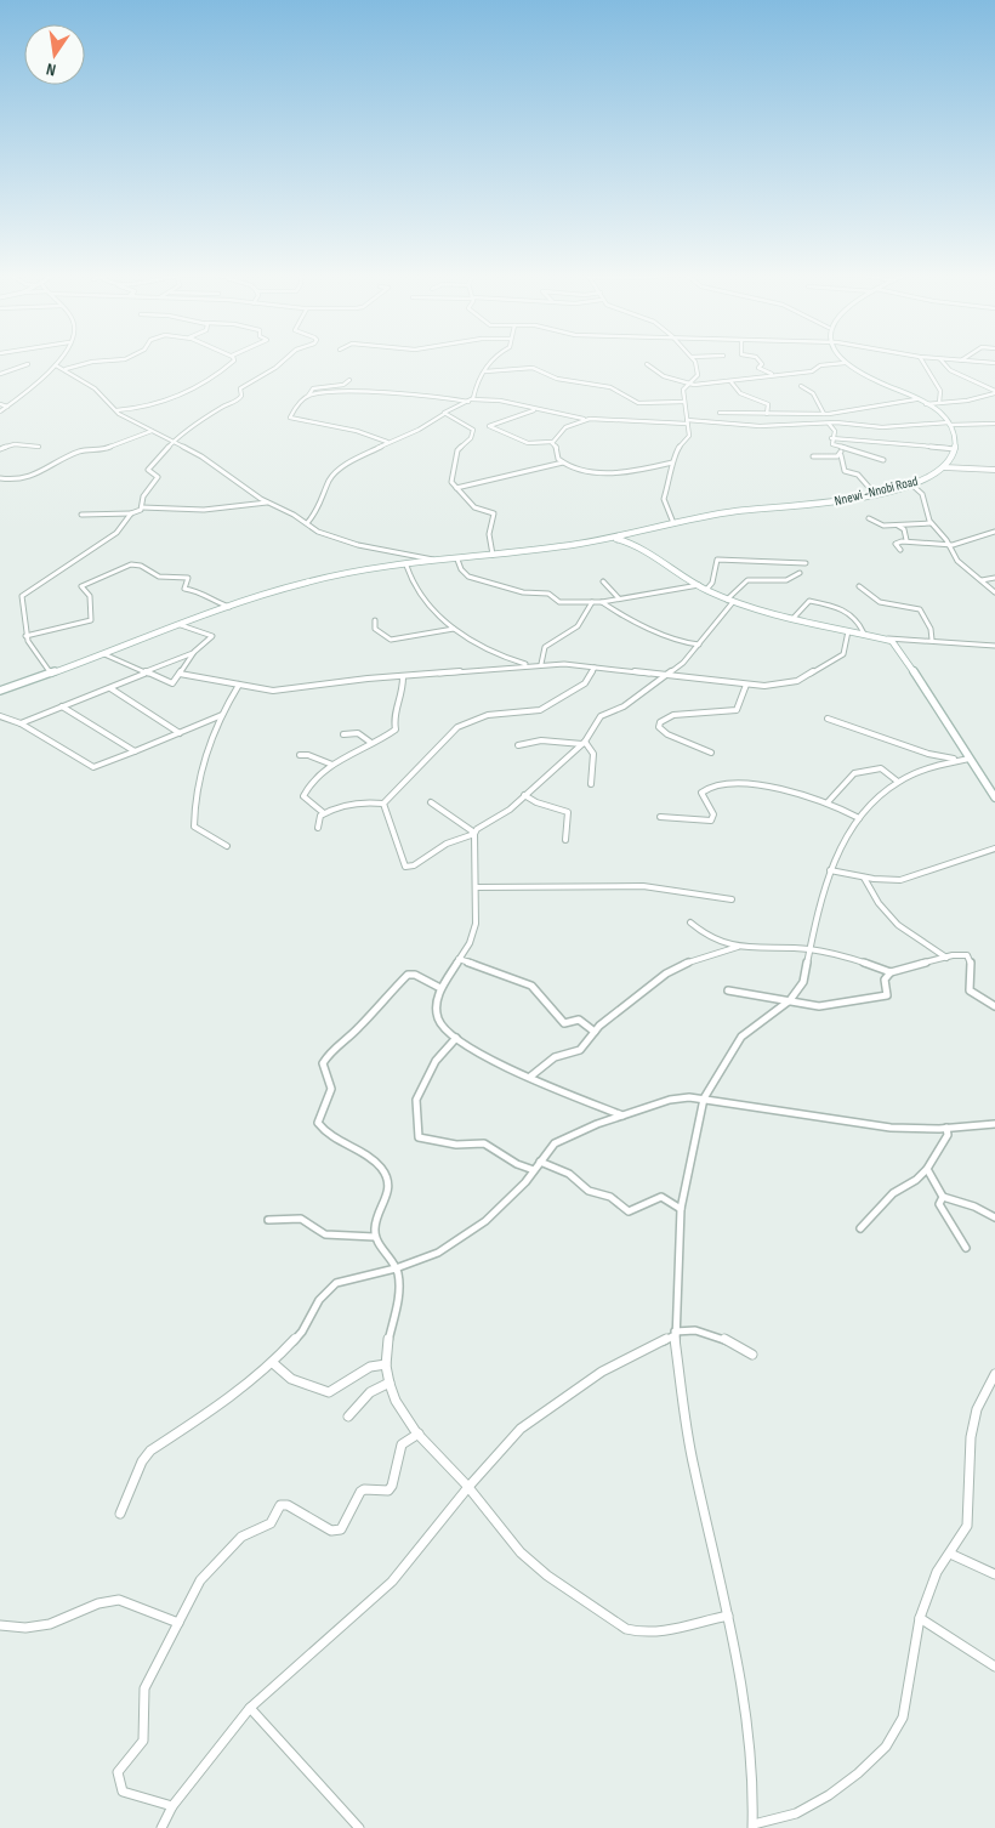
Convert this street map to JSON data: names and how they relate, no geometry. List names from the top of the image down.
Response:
{
  "streets": {
    "main road": ["Nnewi -Nnobi Road"]
  },
  "north": "bottom"
}
